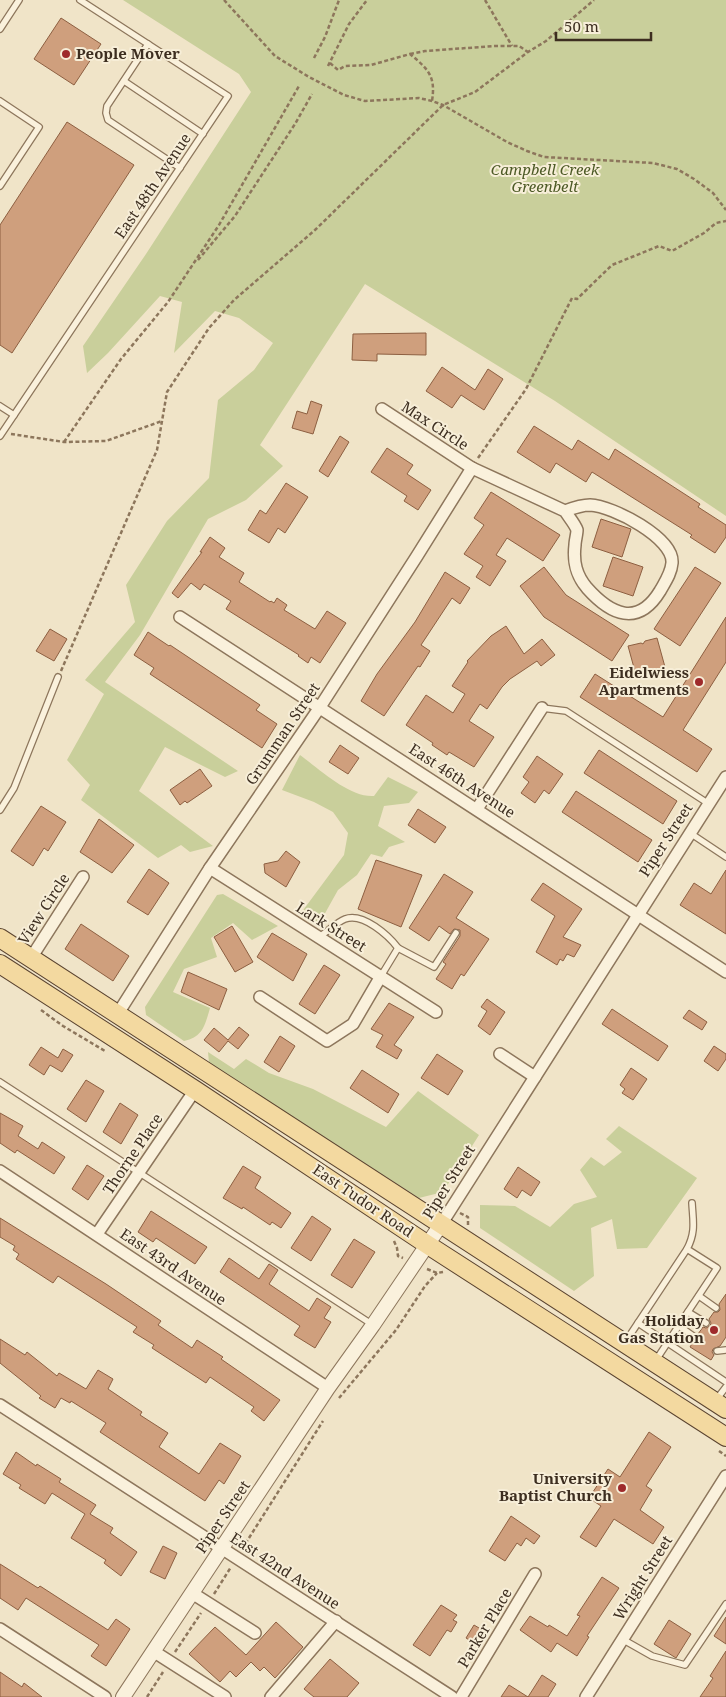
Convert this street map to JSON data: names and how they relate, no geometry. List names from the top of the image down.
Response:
{
  "streets": {
    "main road": ["East Tudor Road"],
    "street": [
      "Max Circle",
      "Grumman Street",
      "East 46th Avenue",
      "Piper Street",
      "View Circle",
      "Lark Street",
      "Thorne Place",
      "East 43rd Avenue",
      "East 42nd Avenue",
      "Wright Street",
      "Parker Place"
    ],
    "lane": ["East 48th Avenue"]
  },
  "crossings": [
    ["Max Circle", "Grumman Street"],
    ["Grumman Street", "East 46th Avenue"],
    ["Grumman Street", "Lark Street"],
    ["Grumman Street", "East Tudor Road"],
    ["East 46th Avenue", "Piper Street"],
    ["Piper Street", "East Tudor Road"],
    ["Piper Street", "East 43rd Avenue"],
    ["Piper Street", "East 42nd Avenue"],
    ["View Circle", "East Tudor Road"],
    ["Thorne Place", "East Tudor Road"],
    ["Thorne Place", "East 43rd Avenue"]
  ],
  "parks": ["Campbell Creek Greenbelt"],
  "places": [
    "People Mover",
    "Eidelwiess Apartments",
    "Holiday Gas Station",
    "University Baptist Church"
  ],
  "scale_bar": "50 m"
}
